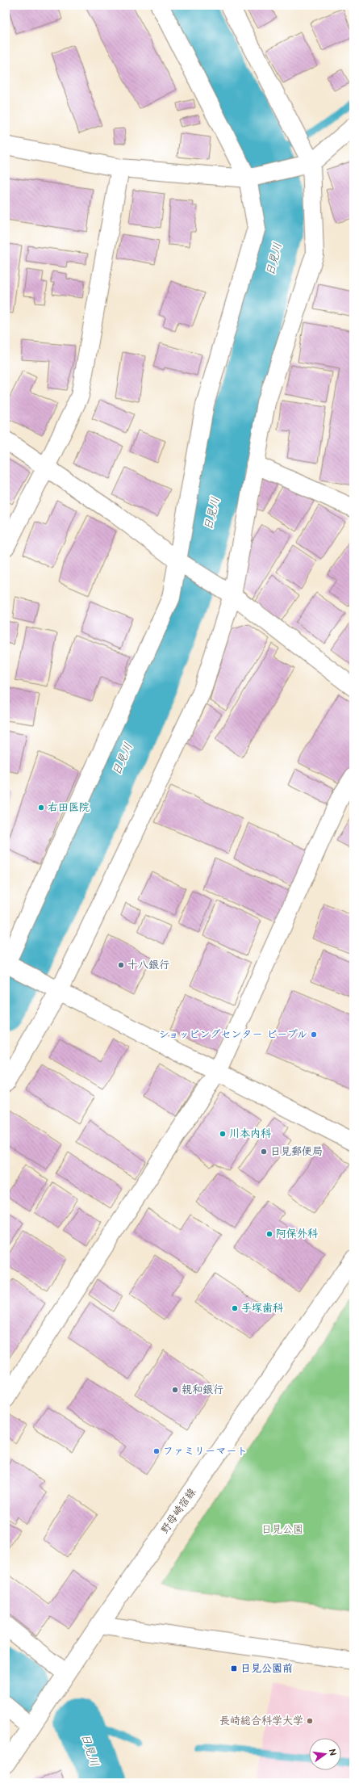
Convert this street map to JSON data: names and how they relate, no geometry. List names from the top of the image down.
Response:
{
  "streets": {
    "street": ["野母崎宿線"]
  },
  "water": ["日見川"],
  "parks": ["日見公園"],
  "places": {
    "other": [
      "右田医院",
      "十八銀行",
      "ショッピングセンター ピープル",
      "川本内科",
      "日見郵便局",
      "阿保外科",
      "手塚歯科",
      "親和銀行",
      "ファミリーマート",
      "長崎総合科学大学"
    ],
    "transit": ["日見公園前"]
  },
  "north": "right"
}
